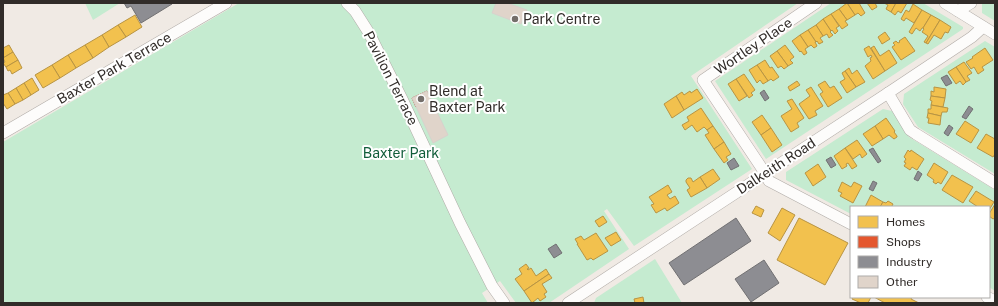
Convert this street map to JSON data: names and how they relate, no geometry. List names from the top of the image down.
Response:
{
  "streets": {
    "street": [
      "Wortley Place",
      "Baxter Park Terrace",
      "Pavilion Terrace",
      "Dalkeith Road"
    ]
  },
  "crossings": [
    ["Wortley Place", "Dalkeith Road"]
  ],
  "parks": ["Baxter Park"],
  "places": ["Park Centre", "Blend at Baxter Park"],
  "legend": [
    "Homes",
    "Shops",
    "Industry",
    "Other"
  ]
}
